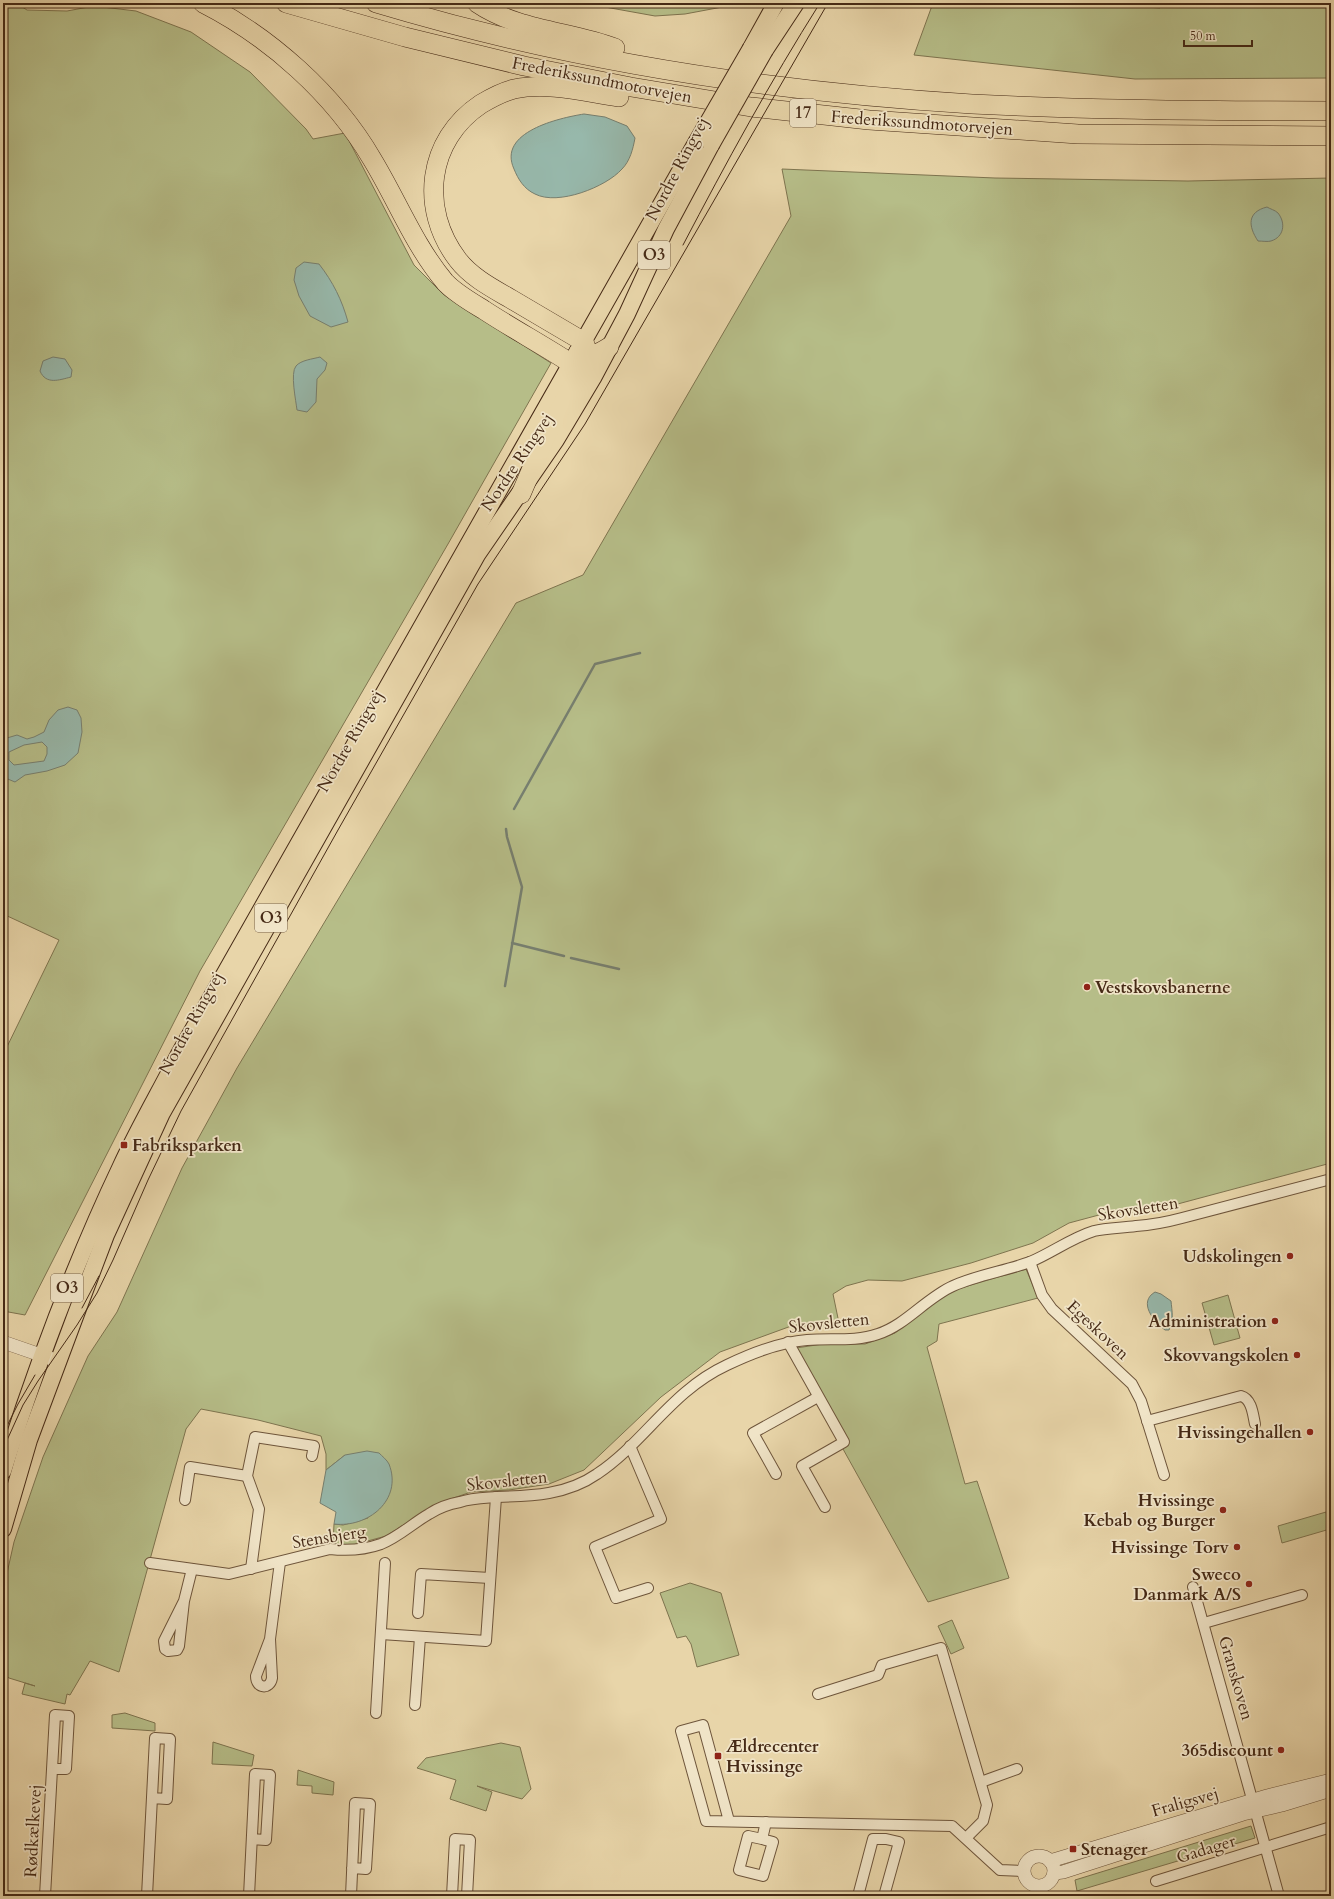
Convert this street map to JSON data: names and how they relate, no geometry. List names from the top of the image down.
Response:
{
  "streets": {
    "highway": ["Frederikssundmotorvejen", "17"],
    "main road": ["Nordre Ringvej", "O3"],
    "street": [
      "Skovsletten",
      "Egeskoven",
      "Stensbjerg",
      "Granskoven",
      "Fraligsvej",
      "Rødkælkevej",
      "Gadager"
    ]
  },
  "crossings": [
    ["Skovsletten", "Egeskoven"],
    ["Skovsletten", "Stensbjerg"],
    ["Granskoven", "Fraligsvej"]
  ],
  "places": {
    "other": [
      "Vestskovsbanerne",
      "Udskolingen",
      "Administration",
      "Skovvangskolen",
      "Hvissingehallen",
      "Hvissinge Kebab og Burger",
      "Hvissinge Torv",
      "Sweco Danmark A/S",
      "365discount"
    ],
    "transit": ["Fabriksparken", "Ældrecenter Hvissinge", "Stenager"]
  },
  "scale_bar": "50 m"
}
